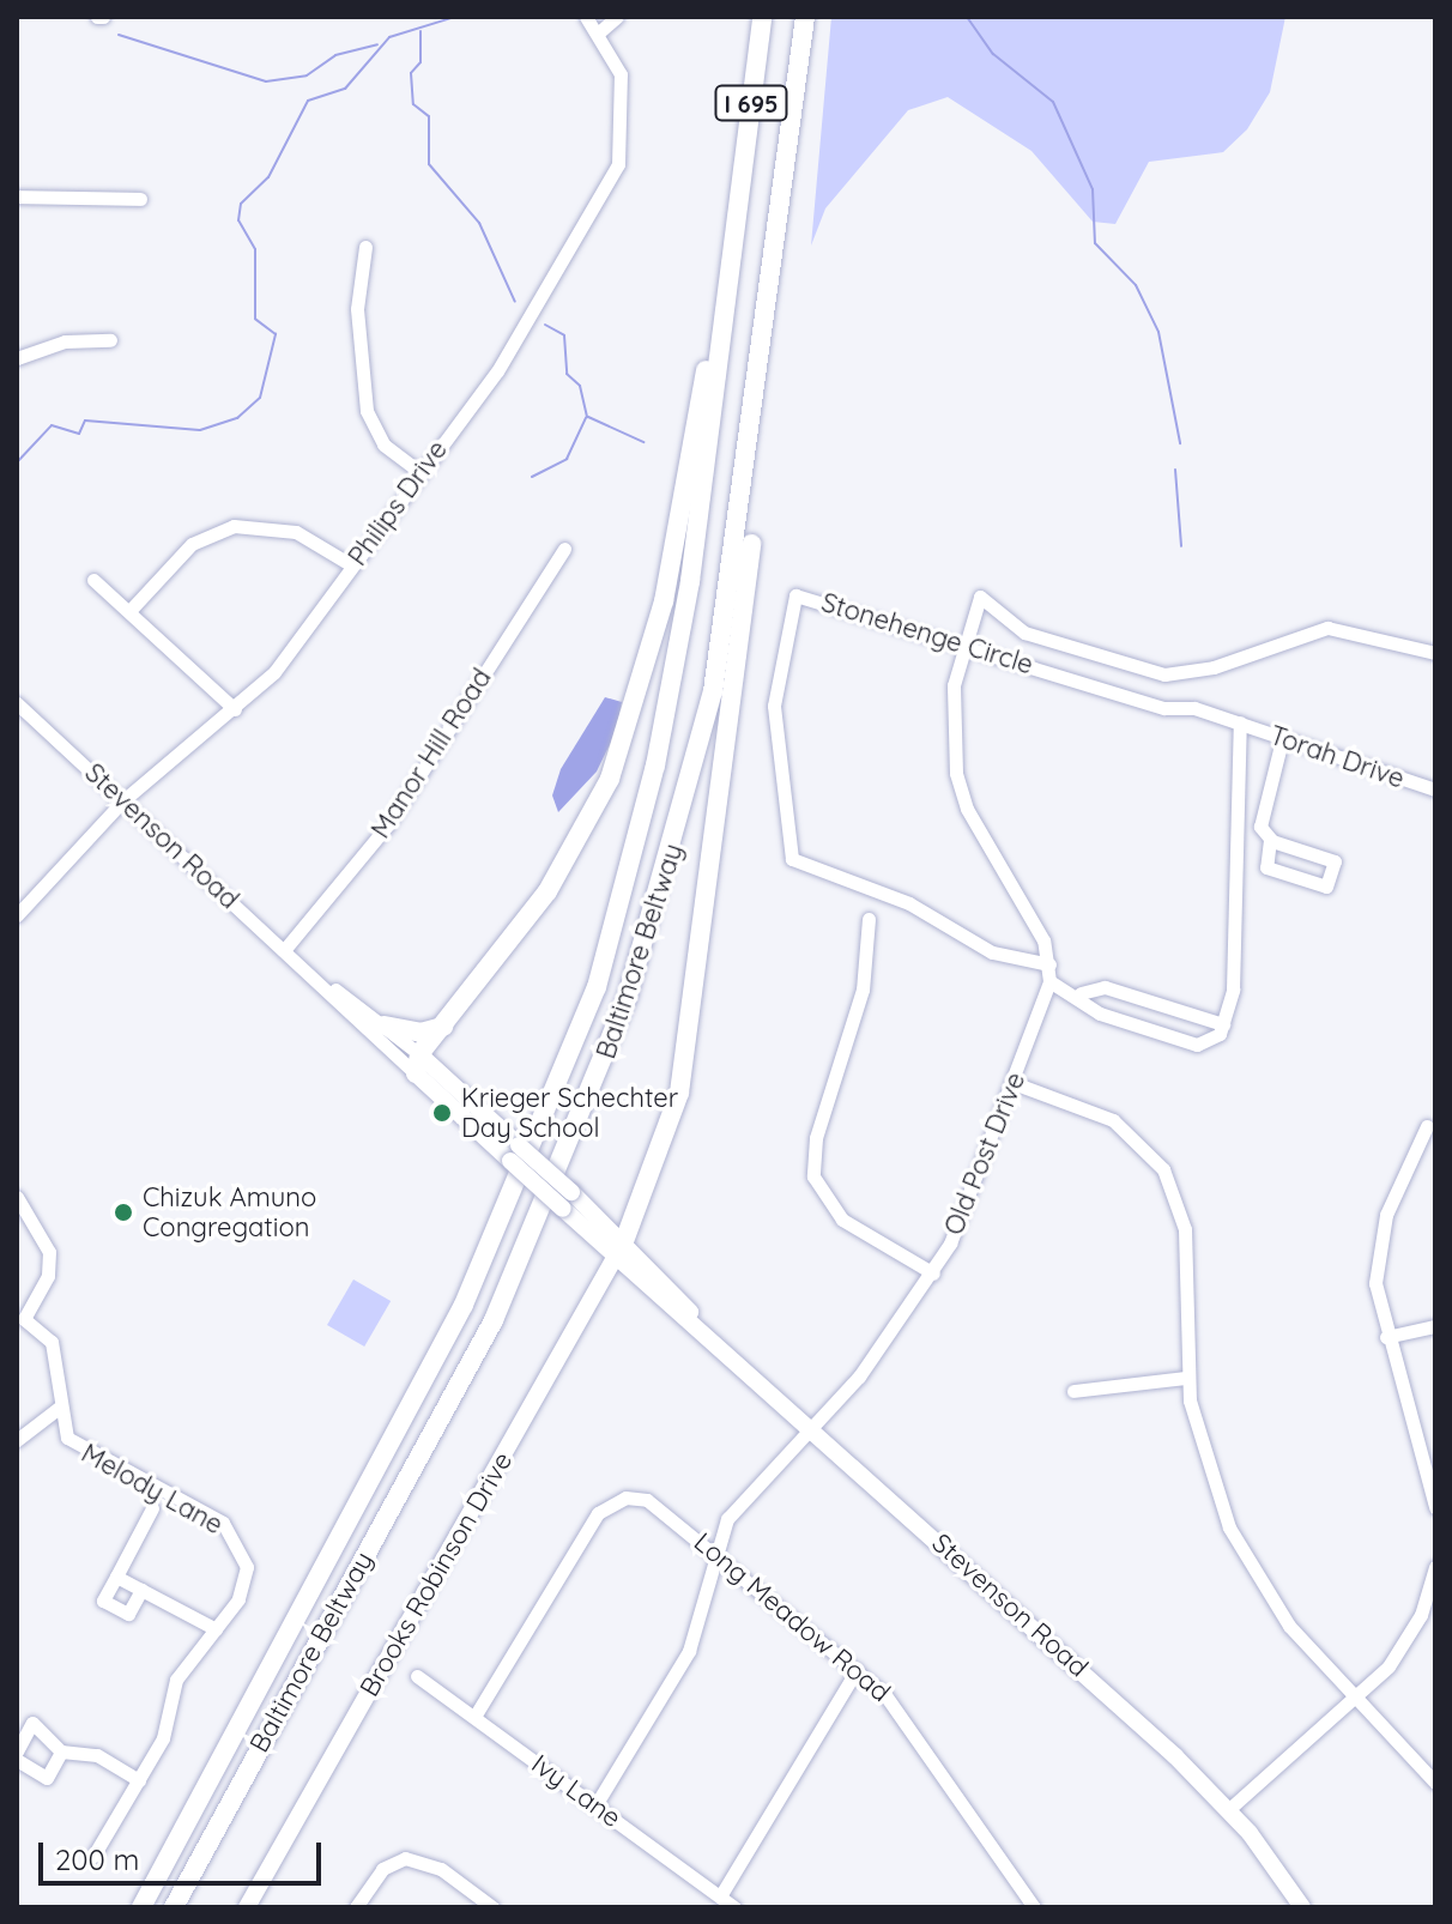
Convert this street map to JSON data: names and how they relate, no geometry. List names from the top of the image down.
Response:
{
  "streets": {
    "highway": ["I 695", "Baltimore Beltway"],
    "main road": ["Stevenson Road", "Brooks Robinson Drive"],
    "street": [
      "Philips Drive",
      "Stonehenge Circle",
      "Manor Hill Road",
      "Torah Drive",
      "Old Post Drive",
      "Melody Lane",
      "Long Meadow Road",
      "Ivy Lane"
    ]
  },
  "crossings": [
    ["Philips Drive", "Stevenson Road"],
    ["Stonehenge Circle", "Torah Drive"],
    ["Stonehenge Circle", "Old Post Drive"],
    ["Manor Hill Road", "Stevenson Road"],
    ["Stevenson Road", "Old Post Drive"],
    ["Stevenson Road", "Brooks Robinson Drive"],
    ["Old Post Drive", "Long Meadow Road"],
    ["Old Post Drive", "Ivy Lane"],
    ["Long Meadow Road", "Ivy Lane"]
  ],
  "places": ["Krieger Schechter Day School", "Chizuk Amuno Congregation"],
  "scale_bar": "200 m"
}
